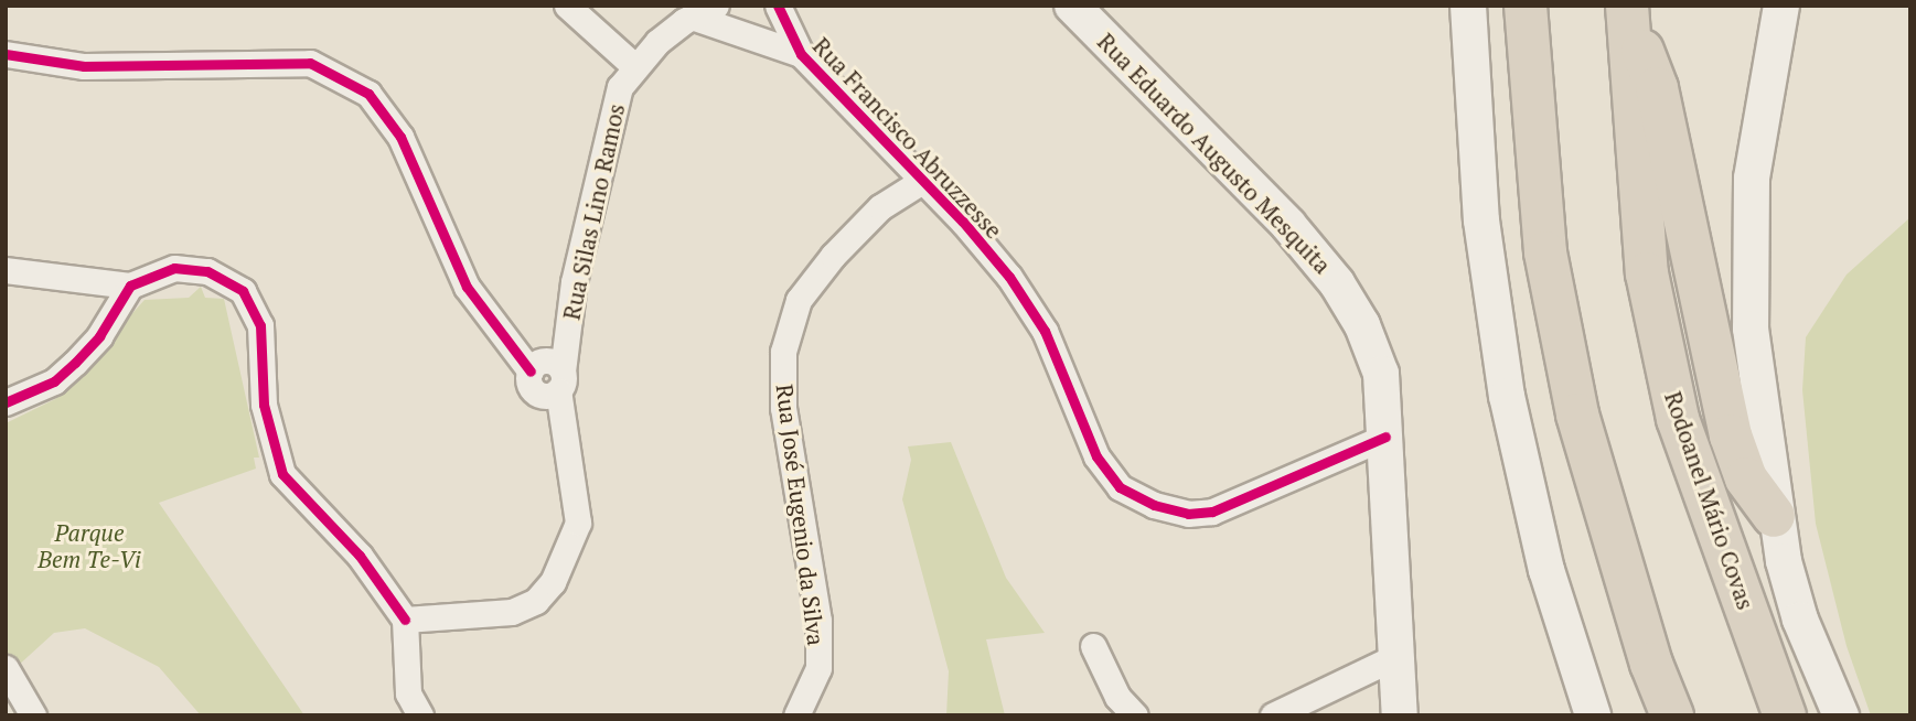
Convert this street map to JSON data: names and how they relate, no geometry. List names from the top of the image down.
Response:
{
  "streets": {
    "highway": ["Rodoanel Mário Covas"],
    "main road": ["Rua Eduardo Augusto Mesquita"],
    "street": ["Rua Francisco Abruzzesse", "Rua Silas Lino Ramos", "Rua José Eugenio da Silva"]
  },
  "crossings": [
    ["Rua Francisco Abruzzesse", "Rua Eduardo Augusto Mesquita"],
    ["Rua Francisco Abruzzesse", "Rua Silas Lino Ramos"],
    ["Rua Francisco Abruzzesse", "Rua José Eugenio da Silva"]
  ],
  "parks": ["Parque Bem Te-Vi"]
}
